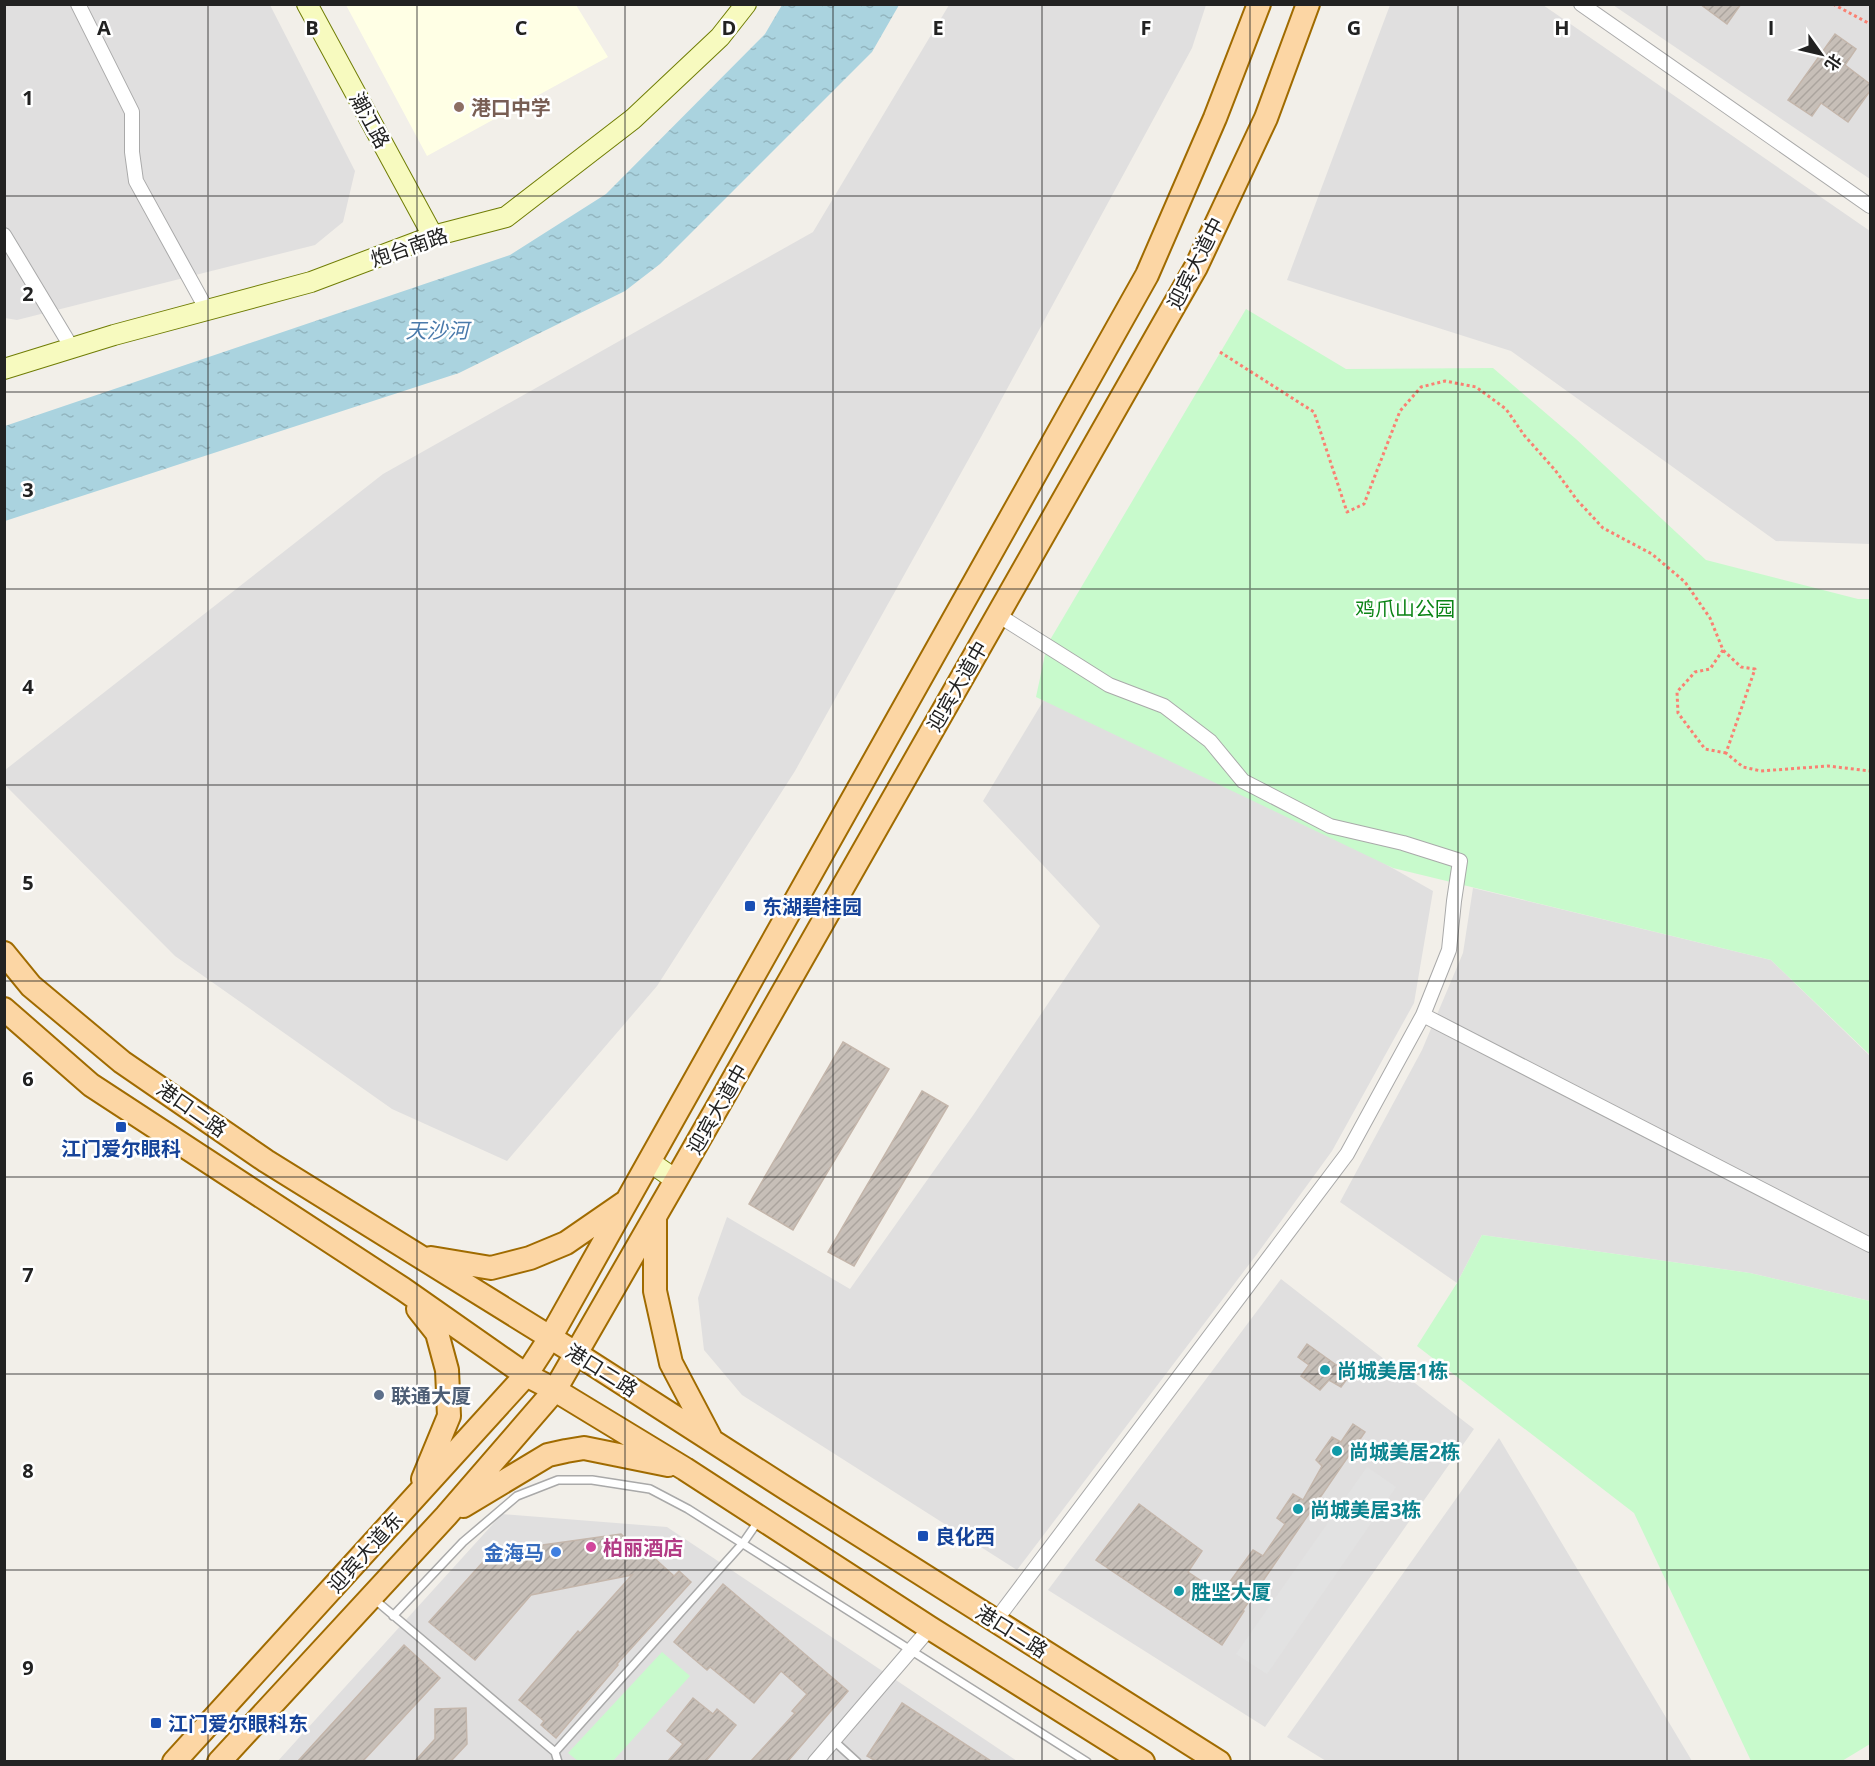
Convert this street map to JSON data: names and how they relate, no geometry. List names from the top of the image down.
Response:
{
  "streets": {
    "main road": ["迎宾大道中", "港口二路", "迎宾大道东"],
    "street": ["潮江路", "炮台南路"]
  },
  "crossings": [
    ["潮江路", "炮台南路"],
    ["迎宾大道中", "港口二路"],
    ["迎宾大道中", "迎宾大道东"],
    ["港口二路", "迎宾大道东"]
  ],
  "water": ["天沙河"],
  "parks": ["鸡爪山公园"],
  "places": {
    "other": [
      "港口中学",
      "尚城美居1栋",
      "联通大厦",
      "尚城美居2栋",
      "尚城美居3栋",
      "柏丽酒店",
      "金海马",
      "胜坚大厦"
    ],
    "transit": [
      "东湖碧桂园",
      "江门爱尔眼科",
      "良化西",
      "江门爱尔眼科东"
    ]
  },
  "north": "bottom right",
  "grid": {
    "columns": [
      "A",
      "B",
      "C",
      "D",
      "E",
      "F",
      "G",
      "H",
      "I"
    ],
    "rows": [
      "1",
      "2",
      "3",
      "4",
      "5",
      "6",
      "7",
      "8",
      "9"
    ]
  }
}
